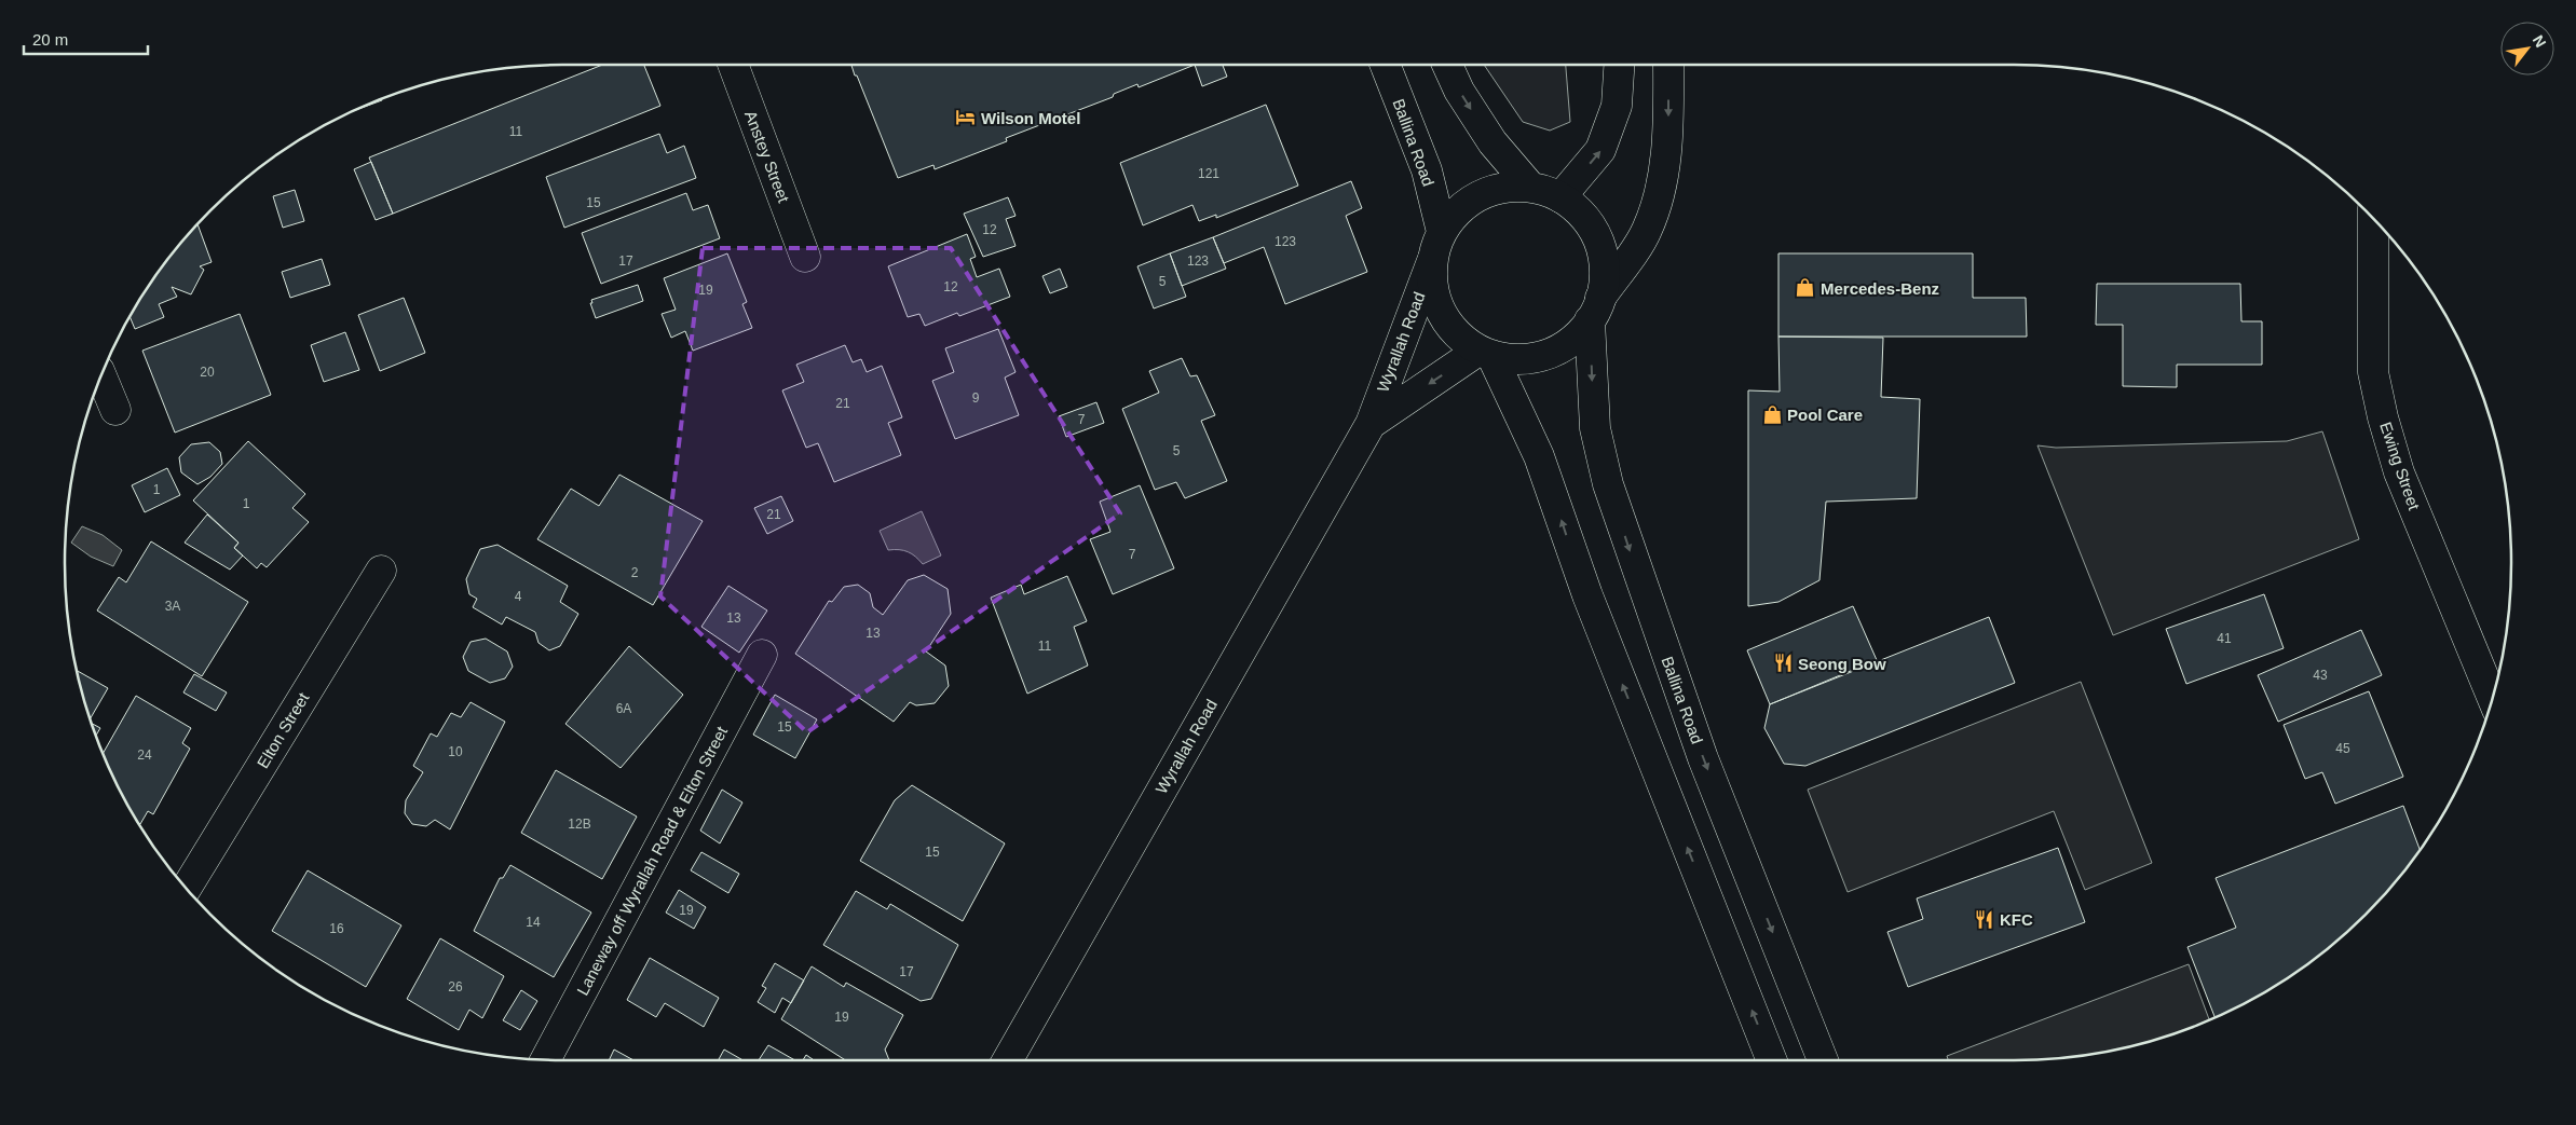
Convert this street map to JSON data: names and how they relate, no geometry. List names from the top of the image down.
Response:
{
  "streets": {
    "main road": [
      "Ballina Road",
      "Anstey Street",
      "Wyrallah Road",
      "Ewing Street",
      "Elton Street",
      "Laneway off Wyrallah Road & Elton Street"
    ]
  },
  "crossings": [
    ["Ballina Road", "Wyrallah Road"]
  ],
  "places": {
    "hotel": ["Wilson Motel"],
    "shop": ["Mercedes-Benz", "Pool Care"],
    "restaurant": ["Seong Bow", "KFC"]
  },
  "house_numbers": [
    "11",
    "121",
    "15",
    "12",
    "123",
    "17",
    "123",
    "5",
    "12",
    "19",
    "20",
    "9",
    "21",
    "7",
    "5",
    "1",
    "1",
    "21",
    "7",
    "2",
    "4",
    "3A",
    "13",
    "13",
    "41",
    "11",
    "43",
    "6A",
    "15",
    "45",
    "10",
    "24",
    "12B",
    "15",
    "19",
    "14",
    "16",
    "17",
    "26",
    "19"
  ],
  "scale_bar": "20 m",
  "north": "top right"
}
